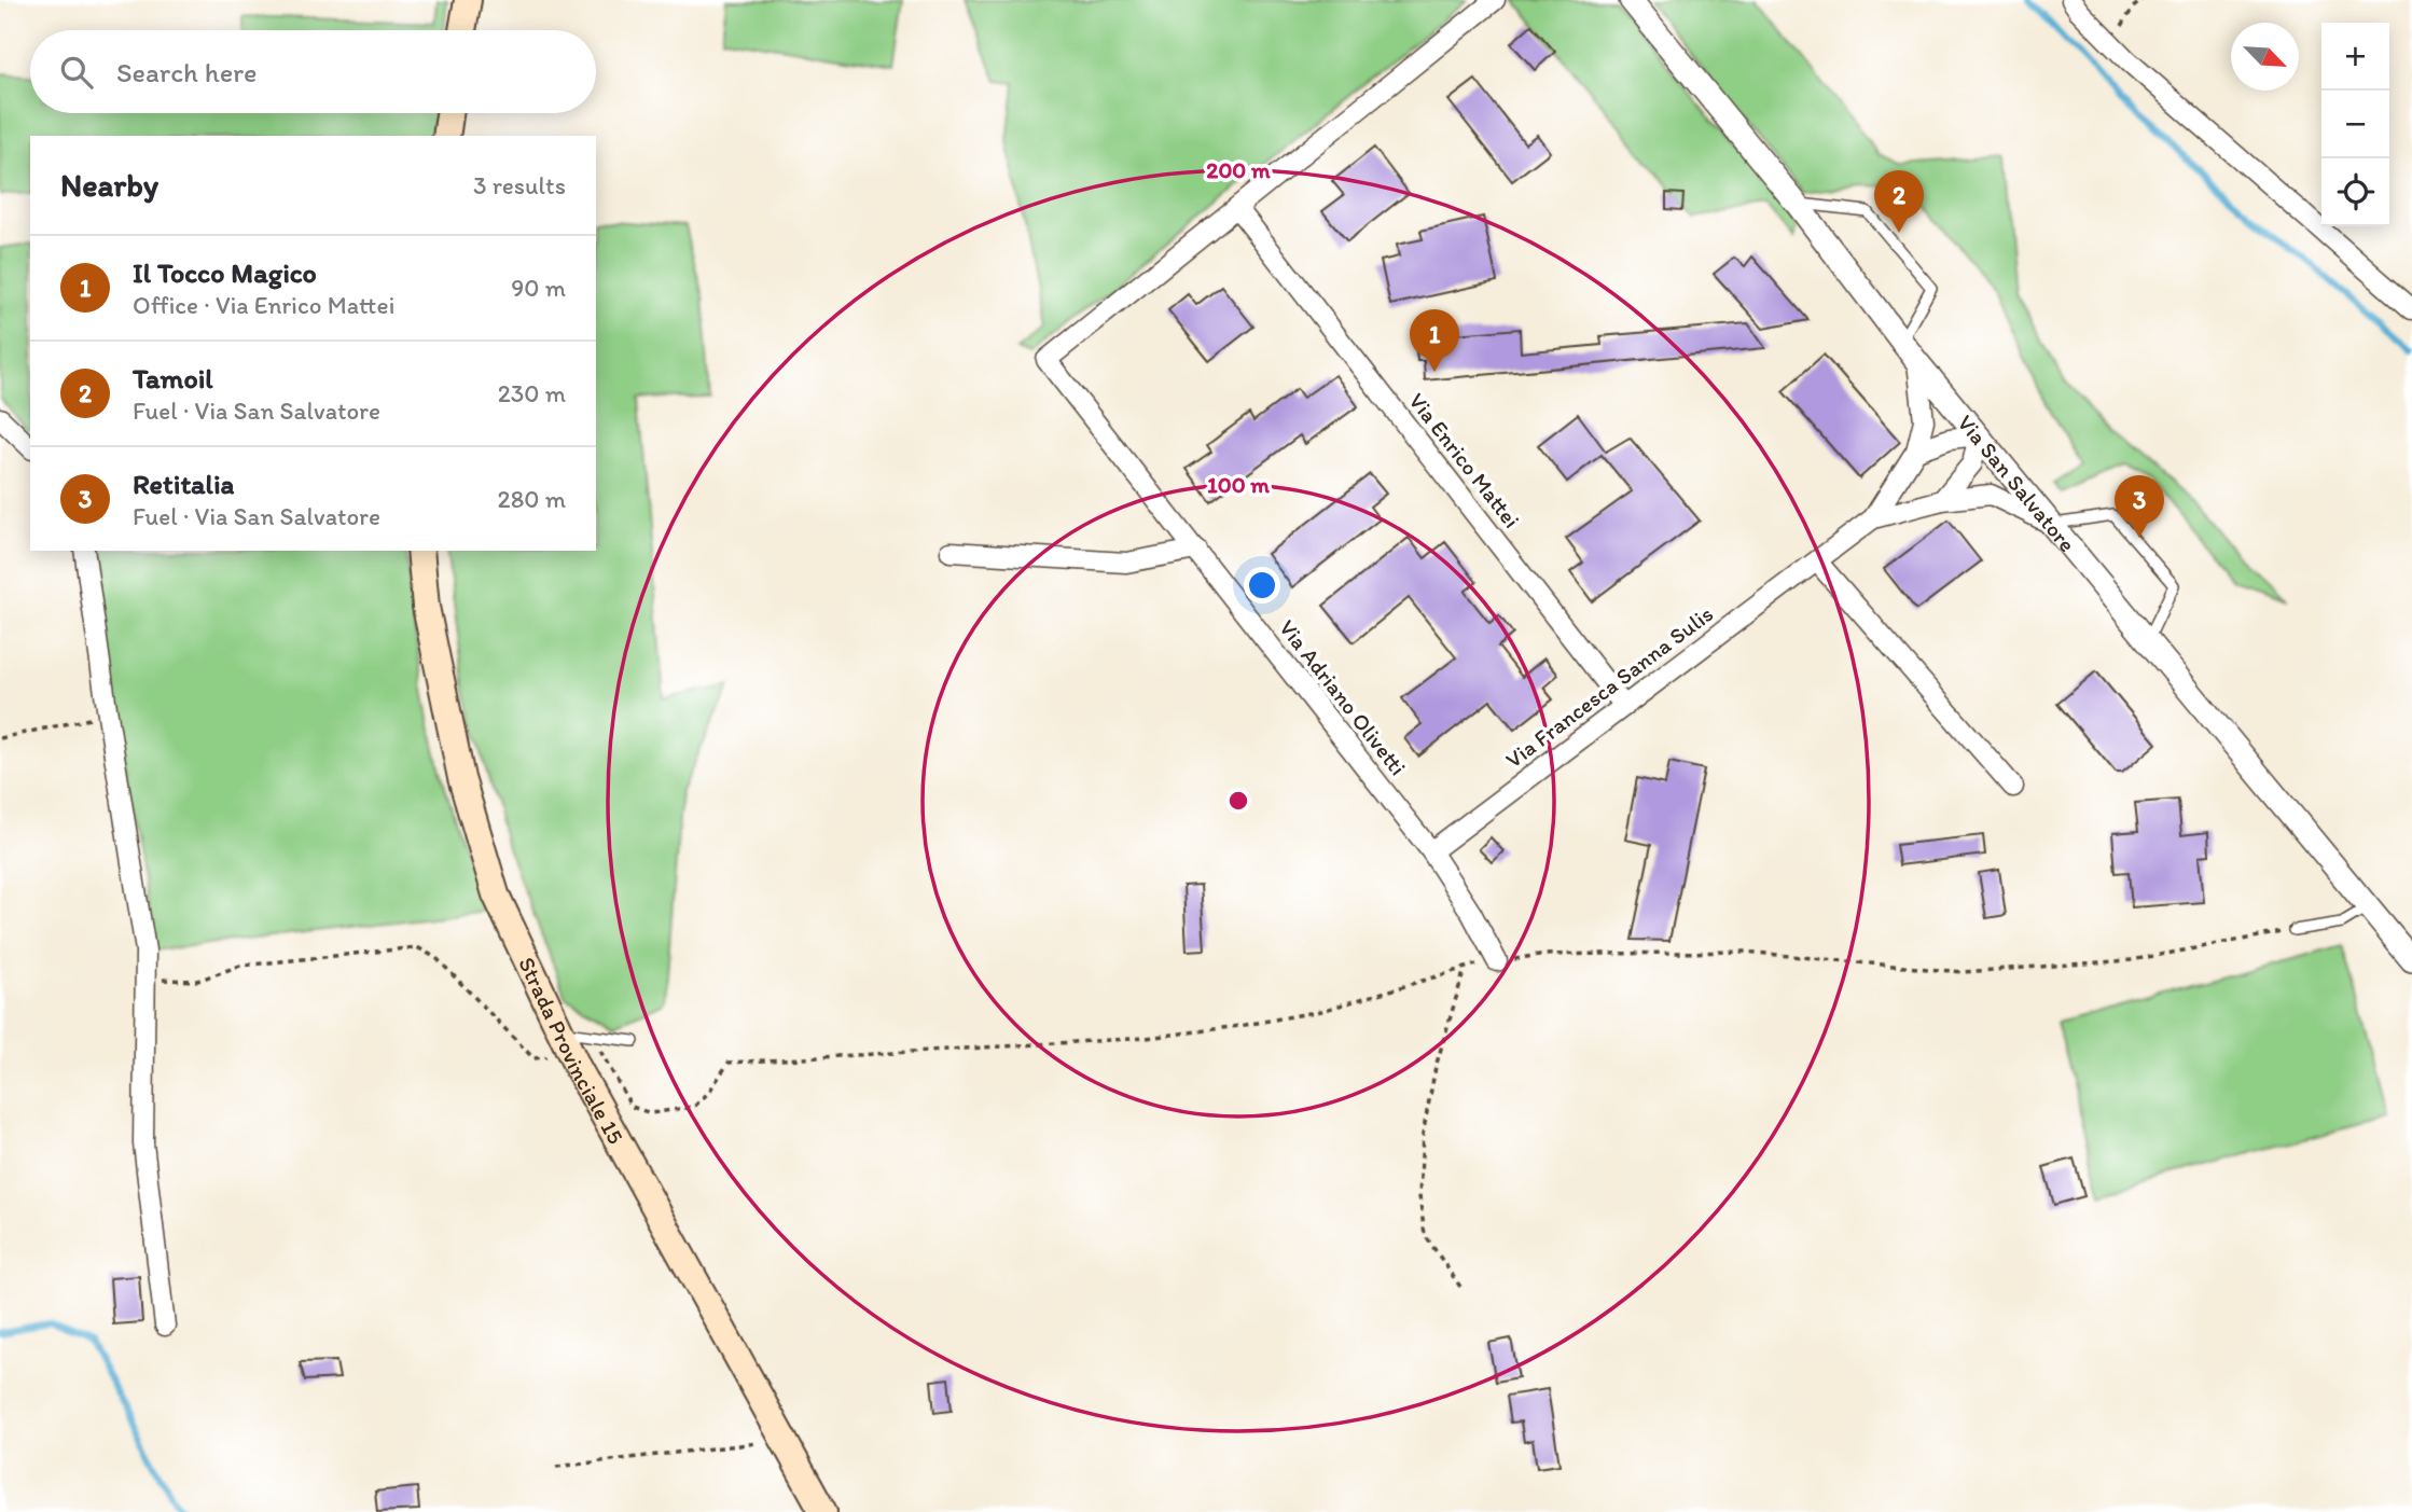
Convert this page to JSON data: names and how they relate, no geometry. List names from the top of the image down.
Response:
{
  "streets": {
    "main road": ["Strada Provinciale 15"],
    "street": [
      "Via Enrico Mattei",
      "Via San Salvatore",
      "Via Francesca Sanna Sulis",
      "Via Adriano Olivetti"
    ]
  },
  "crossings": [
    ["Via Enrico Mattei", "Via Francesca Sanna Sulis"],
    ["Via Enrico Mattei", "Via Adriano Olivetti"],
    ["Via San Salvatore", "Via Francesca Sanna Sulis"],
    ["Via Francesca Sanna Sulis", "Via Adriano Olivetti"]
  ],
  "north": "bottom right",
  "page": {
    "map_buttons": ["+", "−"],
    "search": "Search here",
    "heading": ["Nearby", "3 results"],
    "pins": ["2", "1", "3"],
    "list": [
      {
        "mark": "1",
        "name": "Il Tocco Magico",
        "note": "Office · Via Enrico Mattei",
        "value": "90 m"
      },
      {
        "mark": "2",
        "name": "Tamoil",
        "note": "Fuel · Via San Salvatore",
        "value": "230 m"
      },
      {
        "mark": "3",
        "name": "Retitalia",
        "note": "Fuel · Via San Salvatore",
        "value": "280 m"
      }
    ]
  },
  "rings": ["200 m", "100 m"]
}
